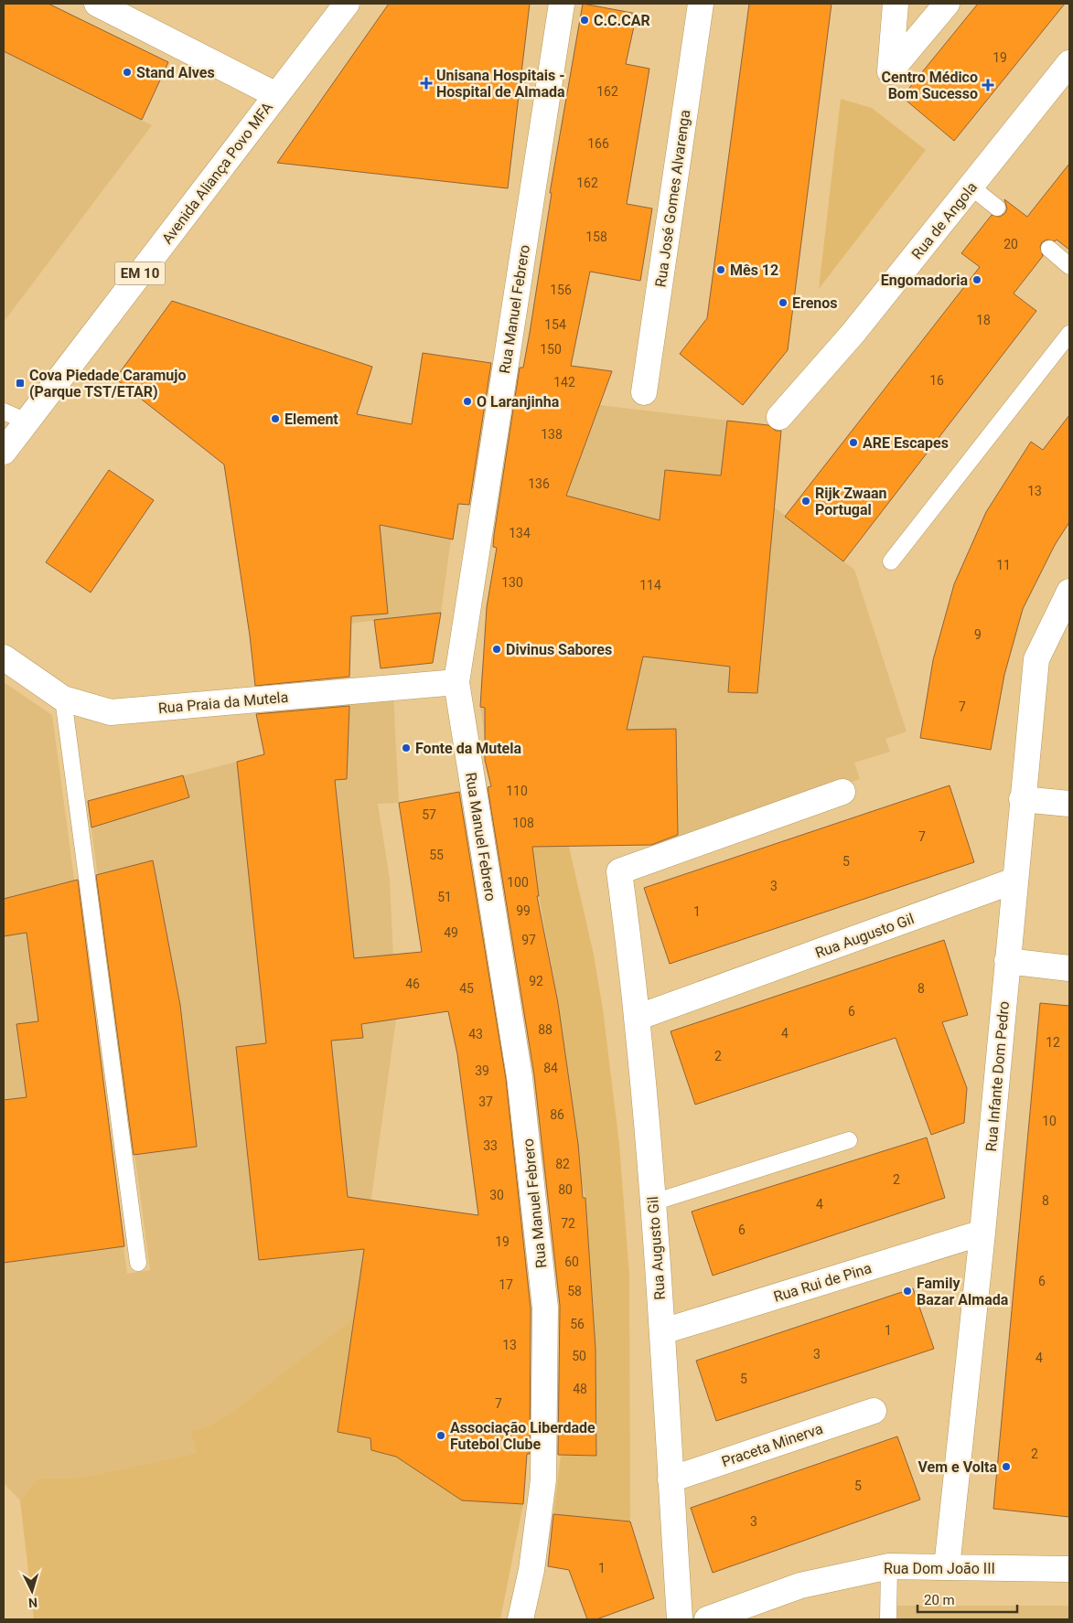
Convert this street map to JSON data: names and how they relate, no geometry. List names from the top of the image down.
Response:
{
  "streets": {
    "street": [
      "Avenida Aliança Povo MFA",
      "Rua José Gomes Alvarenga",
      "Rua de Angola",
      "EM 10",
      "Rua Manuel Febrero",
      "Rua Praia da Mutela",
      "Rua Augusto Gil",
      "Rua Infante Dom Pedro",
      "Rua Rui de Pina",
      "Praceta Minerva",
      "Rua Dom João III"
    ]
  },
  "crossings": [
    ["Rua Manuel Febrero", "Rua Praia da Mutela"],
    ["Rua Augusto Gil", "Rua Infante Dom Pedro"],
    ["Rua Augusto Gil", "Rua Rui de Pina"],
    ["Rua Augusto Gil", "Praceta Minerva"],
    ["Rua Infante Dom Pedro", "Rua Rui de Pina"],
    ["Rua Infante Dom Pedro", "Rua Dom João III"]
  ],
  "places": {
    "other": [
      "C.C.CAR",
      "Stand Alves",
      "Mês 12",
      "Engomadoria",
      "Erenos",
      "O Laranjinha",
      "Element",
      "ARE Escapes",
      "Rijk Zwaan Portugal",
      "Divinus Sabores",
      "Fonte da Mutela",
      "Family Bazar Almada",
      "Associação Liberdade Futebol Clube",
      "Vem e Volta"
    ],
    "health": ["Unisana Hospitais - Hospital de Almada", "Centro Médico Bom Sucesso"],
    "transit": ["Cova Piedade Caramujo (Parque TST/ETAR)"]
  },
  "house_numbers": [
    "19",
    "162",
    "166",
    "162",
    "158",
    "20",
    "156",
    "18",
    "154",
    "150",
    "16",
    "142",
    "138",
    "136",
    "13",
    "134",
    "11",
    "130",
    "114",
    "9",
    "7",
    "110",
    "57",
    "108",
    "7",
    "55",
    "5",
    "100",
    "3",
    "51",
    "99",
    "1",
    "49",
    "97",
    "92",
    "46",
    "45",
    "8",
    "6",
    "88",
    "4",
    "43",
    "12",
    "2",
    "84",
    "39",
    "37",
    "86",
    "10",
    "33",
    "82",
    "2",
    "80",
    "30",
    "8",
    "4",
    "72",
    "6",
    "19",
    "60",
    "6",
    "17",
    "58",
    "56",
    "1",
    "13",
    "3",
    "50",
    "4",
    "5",
    "48",
    "7",
    "2",
    "5",
    "3",
    "1"
  ],
  "scale_bar": "20 m",
  "north": "bottom"
}
